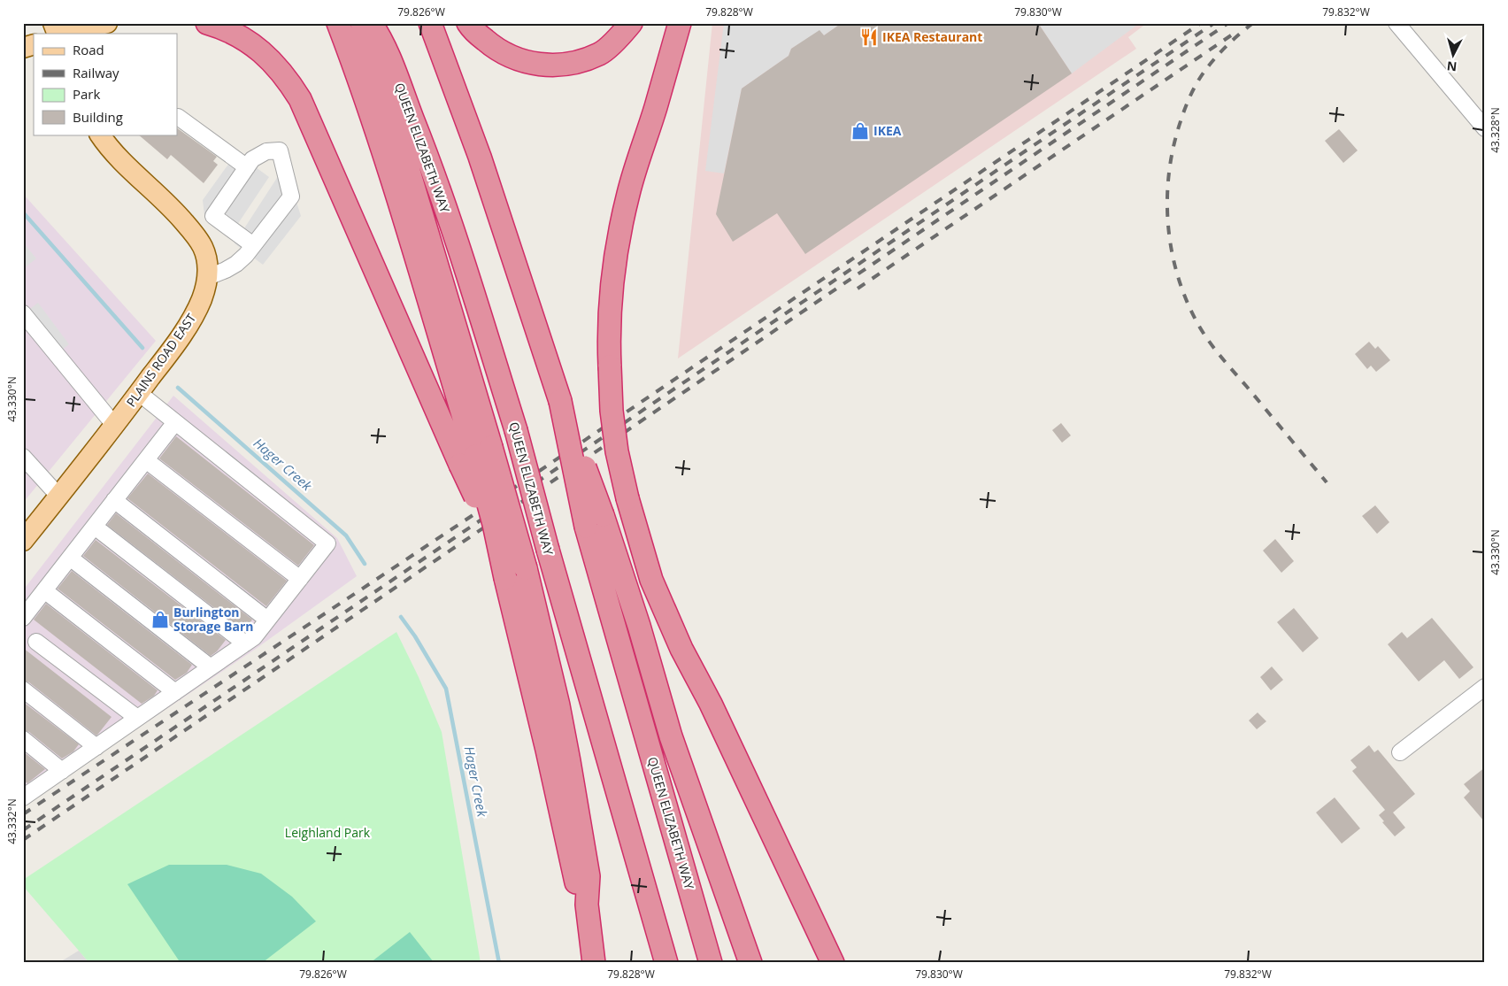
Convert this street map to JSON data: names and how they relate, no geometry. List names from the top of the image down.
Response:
{
  "streets": {
    "highway": ["QUEEN ELIZABETH WAY"],
    "main road": ["PLAINS ROAD EAST"]
  },
  "water": ["Hager Creek"],
  "parks": ["Leighland Park"],
  "places": {
    "restaurant": ["IKEA Restaurant"],
    "shop": ["IKEA", "Burlington Storage Barn"]
  },
  "legend": [
    "Road",
    "Railway",
    "Park",
    "Building"
  ],
  "north": "bottom",
  "coordinates": [
    "79.826°W",
    "79.828°W",
    "79.830°W",
    "79.832°W",
    "43.328°N",
    "43.330°N",
    "43.332°N"
  ]
}
